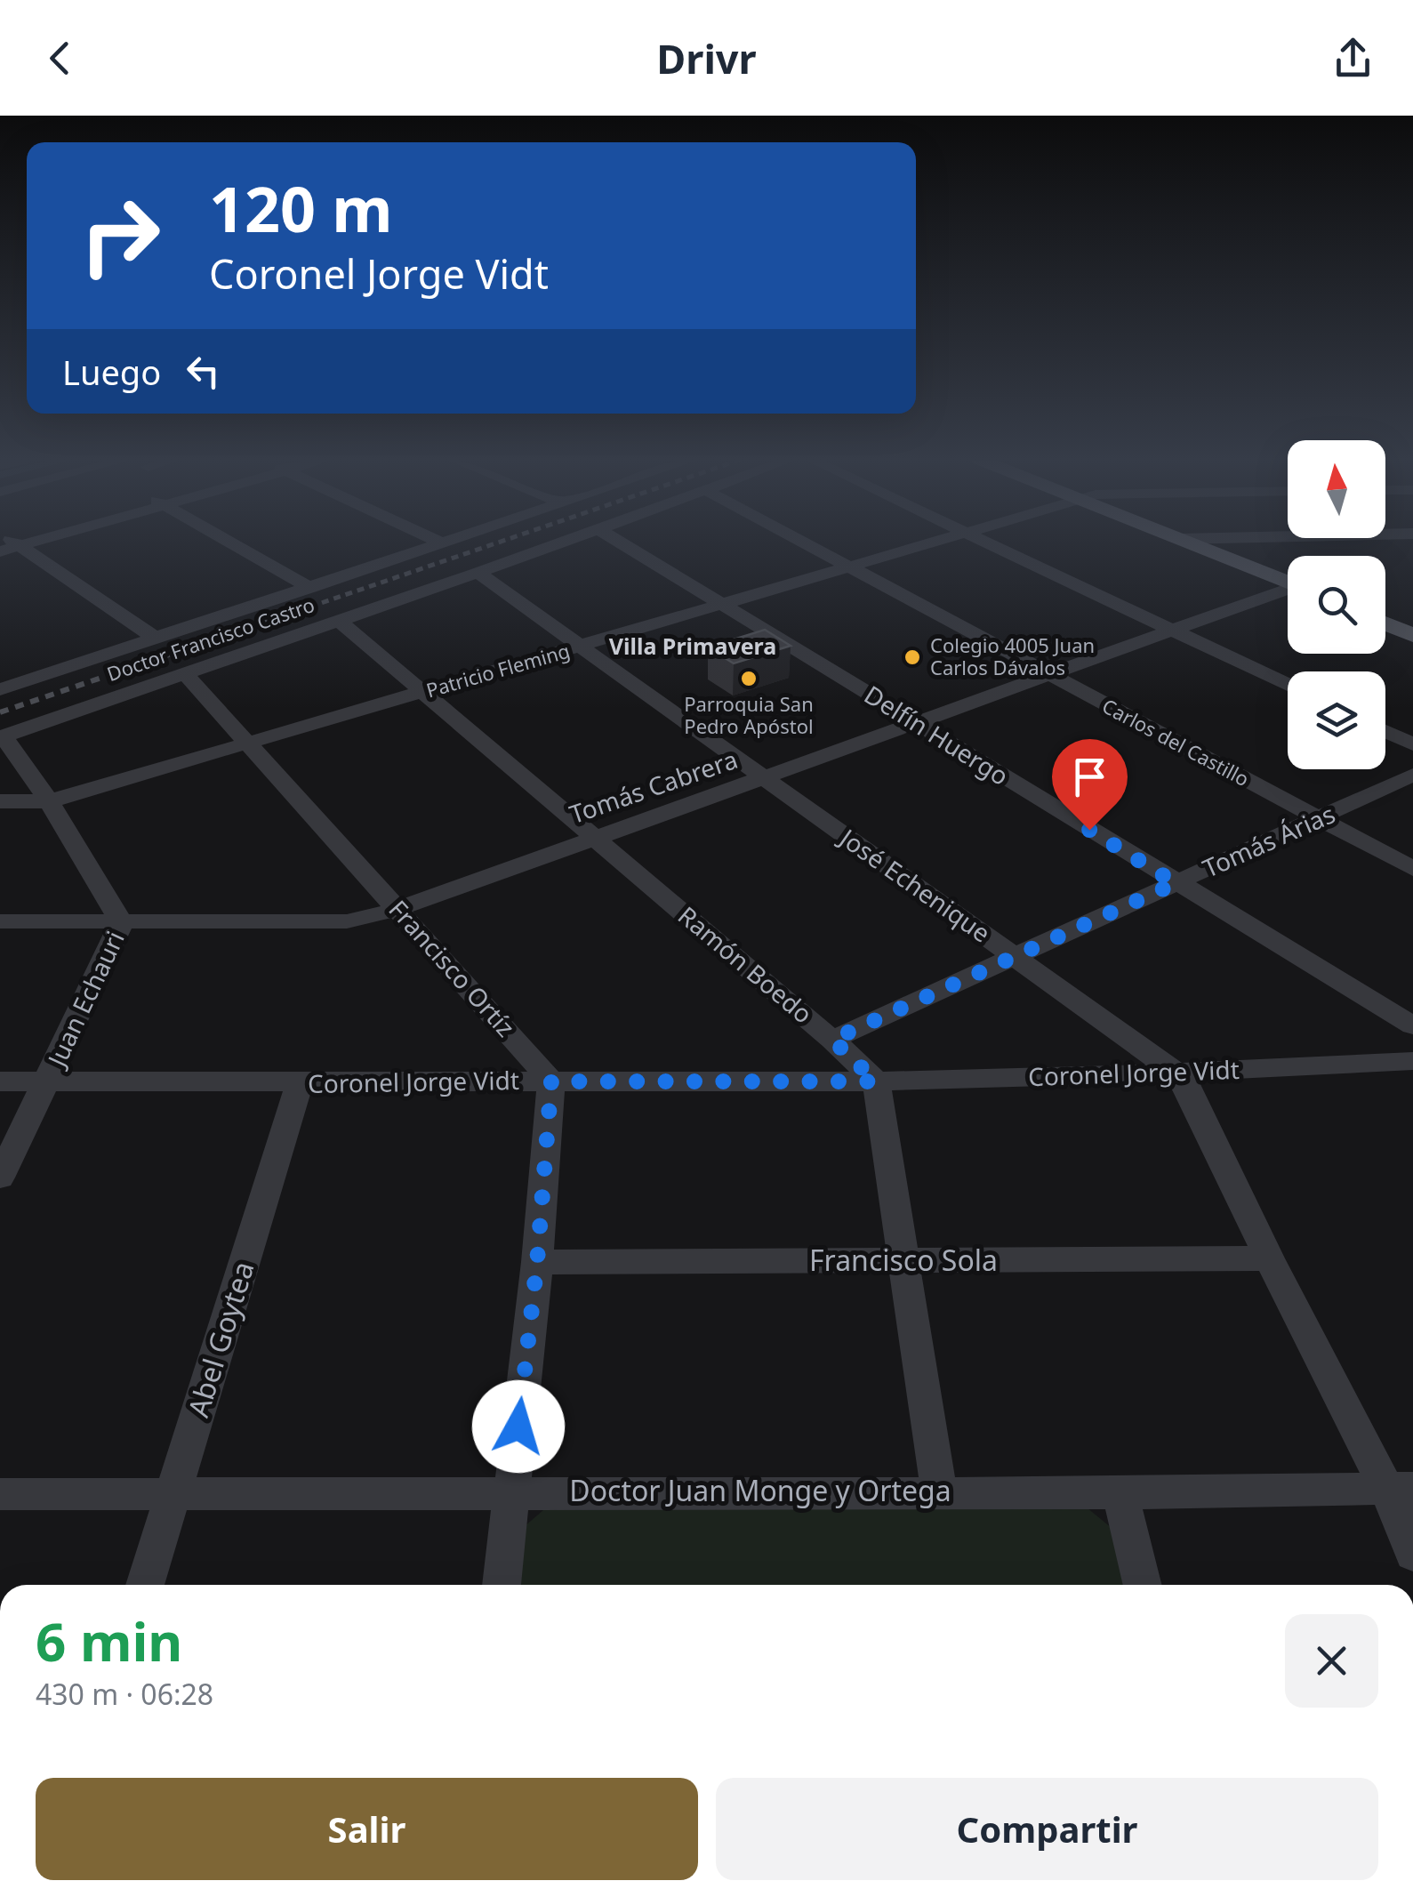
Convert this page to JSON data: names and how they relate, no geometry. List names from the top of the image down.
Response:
{
  "streets": {
    "street": [
      "Doctor Francisco Castro",
      "Patricio Fleming",
      "Delfín Huergo",
      "Carlos del Castillo",
      "Tomás Cabrera",
      "Tomás Árias",
      "José Echenique",
      "Ramón Boedo",
      "Francisco Ortíz",
      "Juan Echauri",
      "Coronel Jorge Vidt",
      "Francisco Sola",
      "Abel Goytea",
      "Doctor Juan Monge y Ortega"
    ]
  },
  "crossings": [
    ["Doctor Francisco Castro", "José Echenique"],
    ["Doctor Francisco Castro", "Ramón Boedo"],
    ["Doctor Francisco Castro", "Francisco Ortíz"],
    ["Doctor Francisco Castro", "Juan Echauri"],
    ["Patricio Fleming", "Delfín Huergo"],
    ["Patricio Fleming", "Carlos del Castillo"],
    ["Patricio Fleming", "José Echenique"],
    ["Patricio Fleming", "Ramón Boedo"],
    ["Patricio Fleming", "Francisco Ortíz"],
    ["Patricio Fleming", "Juan Echauri"],
    ["Delfín Huergo", "Tomás Cabrera"],
    ["Delfín Huergo", "Tomás Árias"],
    ["Carlos del Castillo", "Tomás Cabrera"],
    ["Carlos del Castillo", "Tomás Árias"],
    ["Tomás Cabrera", "José Echenique"],
    ["Tomás Cabrera", "Ramón Boedo"],
    ["Tomás Cabrera", "Francisco Ortíz"],
    ["Tomás Cabrera", "Juan Echauri"],
    ["Tomás Árias", "José Echenique"],
    ["Tomás Árias", "Ramón Boedo"],
    ["José Echenique", "Coronel Jorge Vidt"],
    ["José Echenique", "Francisco Sola"],
    ["José Echenique", "Doctor Juan Monge y Ortega"],
    ["Ramón Boedo", "Coronel Jorge Vidt"],
    ["Francisco Ortíz", "Coronel Jorge Vidt"],
    ["Juan Echauri", "Coronel Jorge Vidt"],
    ["Coronel Jorge Vidt", "Abel Goytea"],
    ["Abel Goytea", "Doctor Juan Monge y Ortega"]
  ],
  "districts": ["Villa Primavera"],
  "places": ["Colegio 4005 Juan Carlos Dávalos", "Parroquia San Pedro Apóstol"],
  "north": "top",
  "page": {
    "header": "Drivr",
    "turn": ["120 m", "Coronel Jorge Vidt"],
    "then": "Luego",
    "heading": ["6 min", "430 m · 06:28"],
    "buttons": ["Salir", "Compartir"]
  }
}
